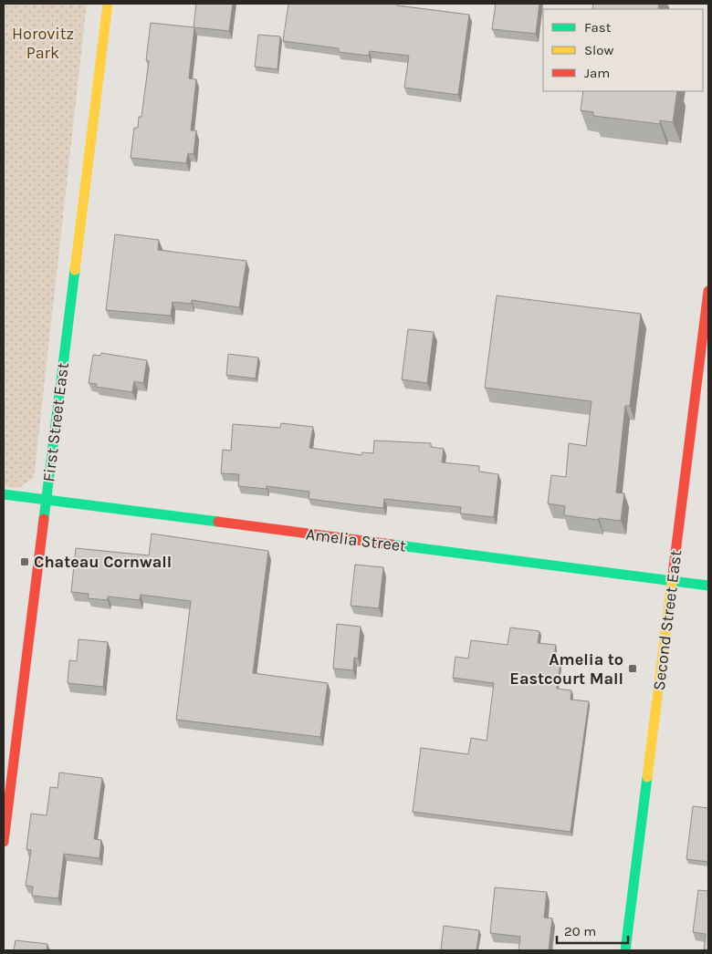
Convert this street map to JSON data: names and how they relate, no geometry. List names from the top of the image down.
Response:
{
  "streets": {
    "street": ["First Street East", "Amelia Street", "Second Street East"]
  },
  "crossings": [
    ["First Street East", "Amelia Street"],
    ["Amelia Street", "Second Street East"]
  ],
  "parks": ["Horovitz Park"],
  "places": {
    "transit": ["Chateau Cornwall", "Amelia to Eastcourt Mall"]
  },
  "legend": ["Fast", "Slow", "Jam"],
  "scale_bar": "20 m"
}
